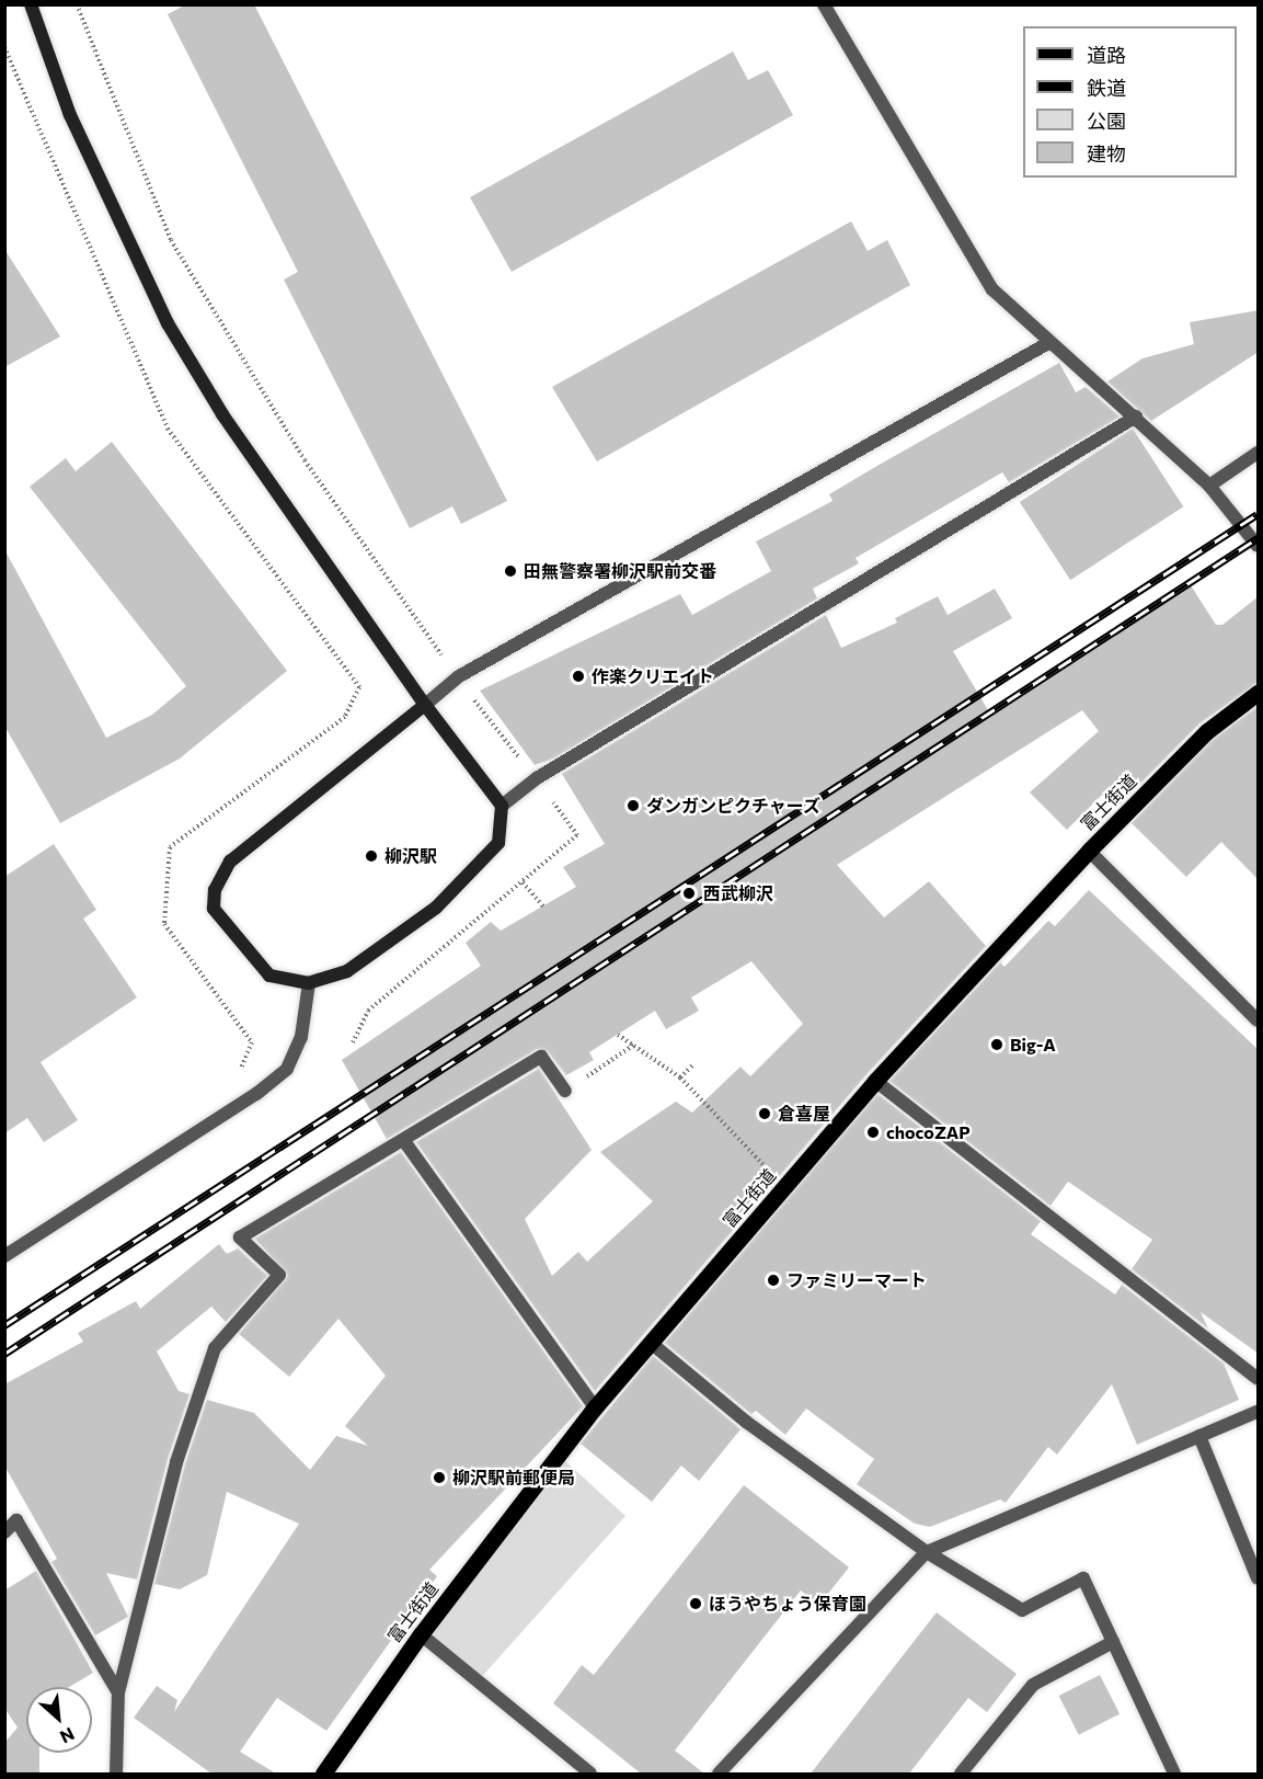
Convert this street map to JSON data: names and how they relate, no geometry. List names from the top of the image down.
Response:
{
  "streets": {
    "main road": ["富士街道"]
  },
  "places": [
    "田無警察署柳沢駅前交番",
    "作楽クリエイト",
    "ダンガンピクチャーズ",
    "柳沢駅",
    "西武柳沢",
    "Big-A",
    "倉喜屋",
    "chocoZAP",
    "ファミリーマート",
    "柳沢駅前郵便局",
    "ほうやちょう保育園"
  ],
  "legend": [
    "道路",
    "鉄道",
    "公園",
    "建物"
  ],
  "north": "bottom right"
}
